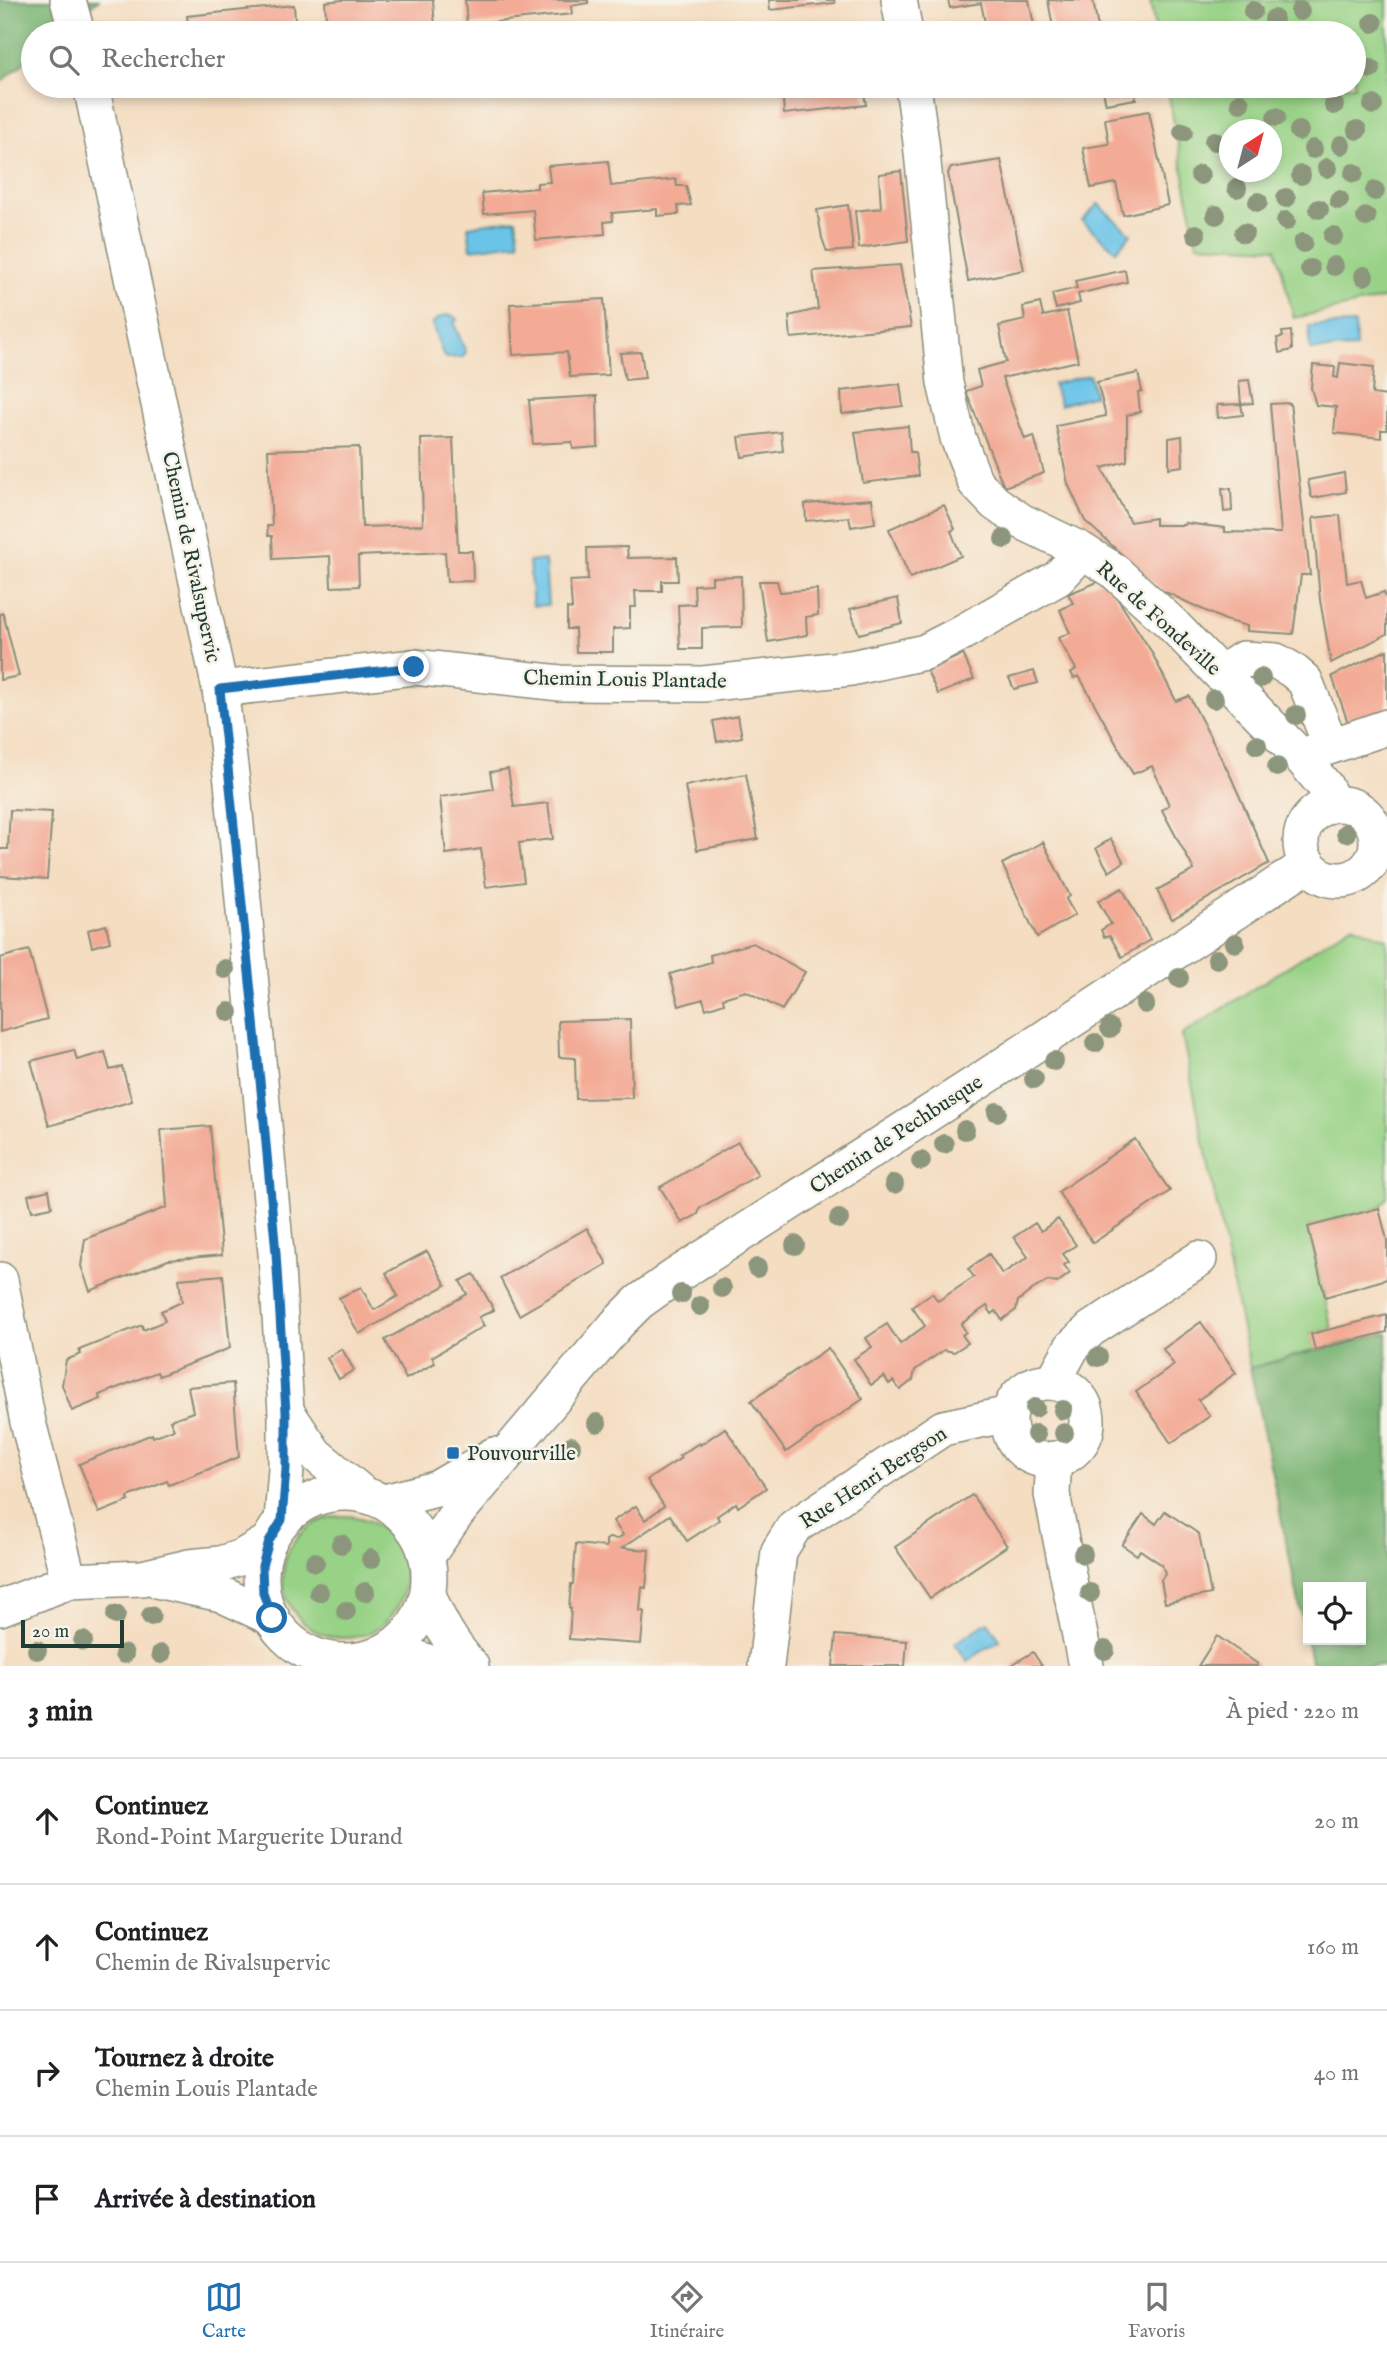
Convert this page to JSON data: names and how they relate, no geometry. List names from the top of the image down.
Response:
{
  "streets": {
    "street": [
      "Chemin de Rivalsupervic",
      "Rue de Fondeville",
      "Chemin Louis Plantade",
      "Chemin de Pechbusque",
      "Rue Henri Bergson"
    ]
  },
  "crossings": [
    ["Chemin de Rivalsupervic", "Chemin Louis Plantade"],
    ["Chemin de Rivalsupervic", "Chemin de Pechbusque"],
    ["Rue de Fondeville", "Chemin Louis Plantade"],
    ["Rue de Fondeville", "Chemin de Pechbusque"]
  ],
  "places": {
    "transit": ["Pouvourville"]
  },
  "scale_bar": "20 m",
  "north": "top right",
  "page": {
    "search": "Rechercher",
    "scale": "20 m",
    "heading": ["3 min", "À pied · 220 m"],
    "list": [
      ["Continuez", "Rond-Point Marguerite Durand", "20 m"],
      ["Continuez", "Chemin de Rivalsupervic", "160 m"],
      ["Tournez à droite", "Chemin Louis Plantade", "40 m"],
      "Arrivée à destination"
    ],
    "nav": ["Carte", "Itinéraire", "Favoris"]
  }
}
